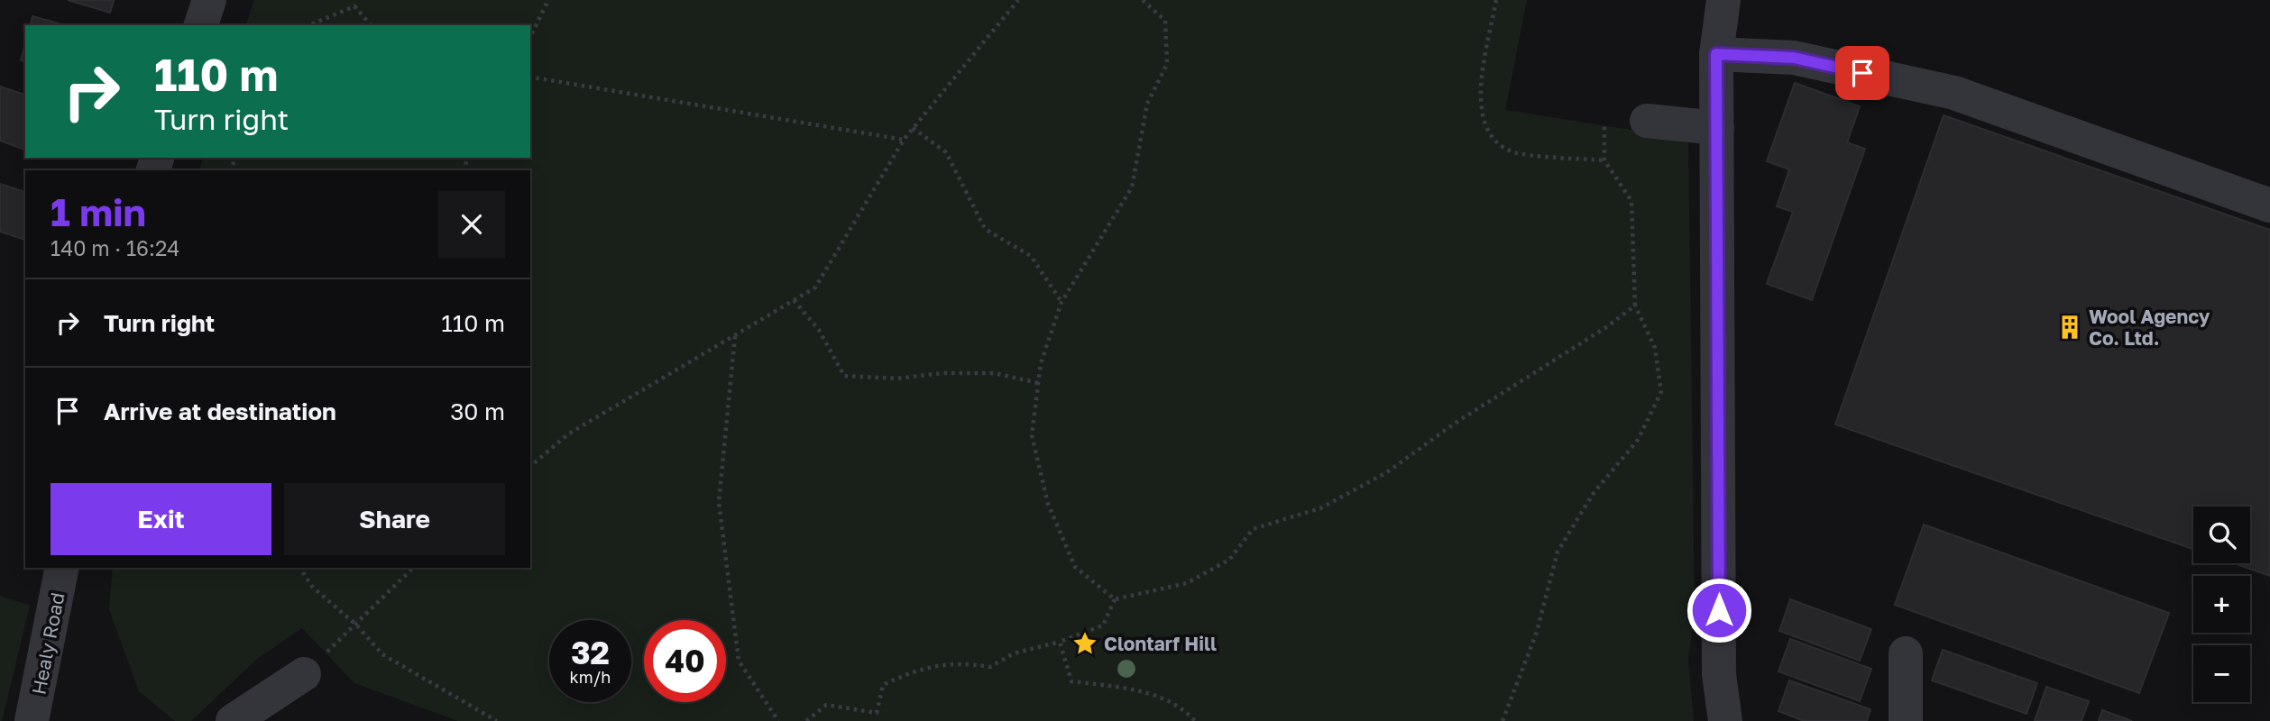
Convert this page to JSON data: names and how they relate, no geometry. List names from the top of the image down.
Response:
{
  "streets": {
    "street": ["Healy Road"]
  },
  "places": {
    "building": ["Wool Agency Co. Ltd."],
    "place": ["Clontarf Hill"]
  },
  "page": {
    "turn": ["110 m", "Turn right"],
    "heading": ["1 min", "140 m · 16:24"],
    "list": [
      {
        "name": "Turn right",
        "value": "110 m"
      },
      {
        "name": "Arrive at destination",
        "value": "30 m"
      }
    ],
    "buttons": ["Exit", "Share"],
    "map_buttons": ["+", "−"],
    "speed": "32 km/h",
    "limit": "40"
  }
}
